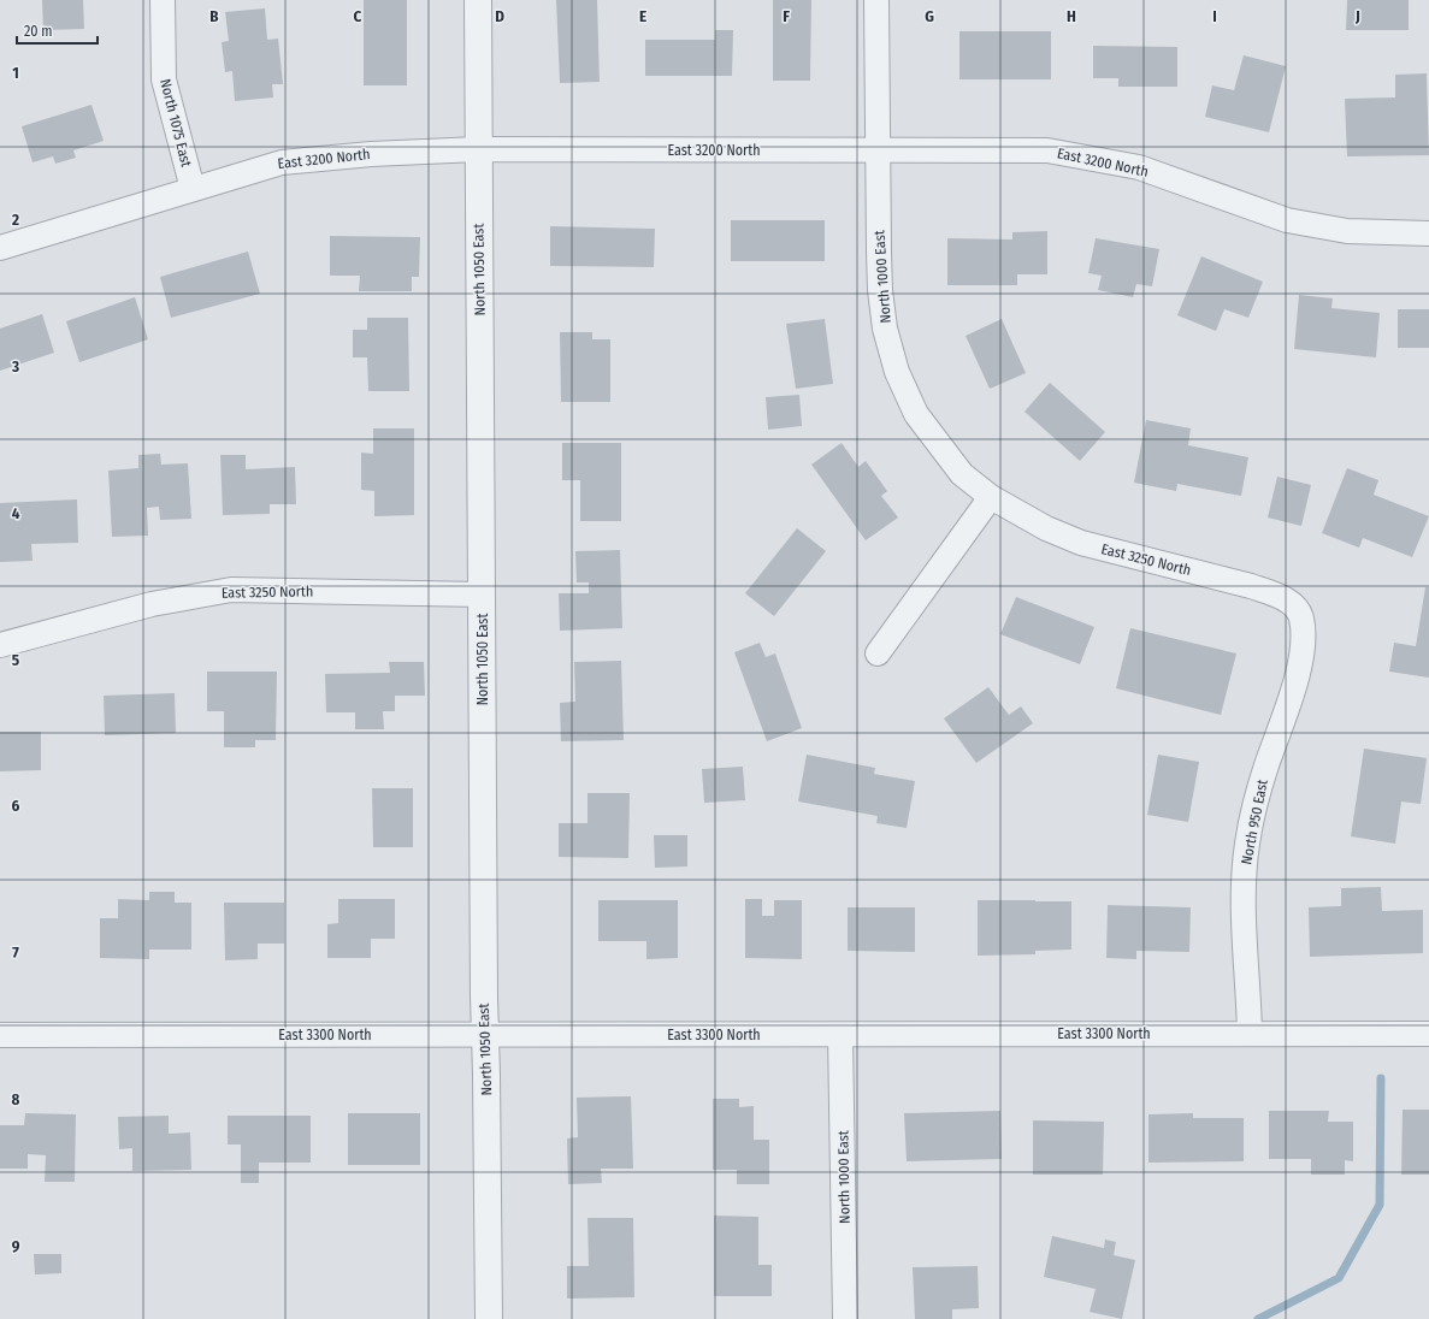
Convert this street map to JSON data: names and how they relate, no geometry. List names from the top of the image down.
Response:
{
  "streets": {
    "street": [
      "North 1075 East",
      "East 3200 North",
      "North 1050 East",
      "North 1000 East",
      "East 3250 North",
      "North 950 East",
      "East 3300 North"
    ]
  },
  "crossings": [
    ["North 1075 East", "East 3200 North"],
    ["East 3200 North", "North 1050 East"],
    ["East 3200 North", "North 1000 East"],
    ["North 1050 East", "East 3250 North"],
    ["North 1050 East", "East 3300 North"],
    ["North 1000 East", "East 3250 North"],
    ["North 1000 East", "East 3300 North"],
    ["East 3250 North", "North 950 East"],
    ["North 950 East", "East 3300 North"]
  ],
  "scale_bar": "20 m",
  "grid": {
    "columns": [
      "B",
      "C",
      "D",
      "E",
      "F",
      "G",
      "H",
      "I",
      "J"
    ],
    "rows": [
      "1",
      "2",
      "3",
      "4",
      "5",
      "6",
      "7",
      "8",
      "9"
    ]
  }
}
